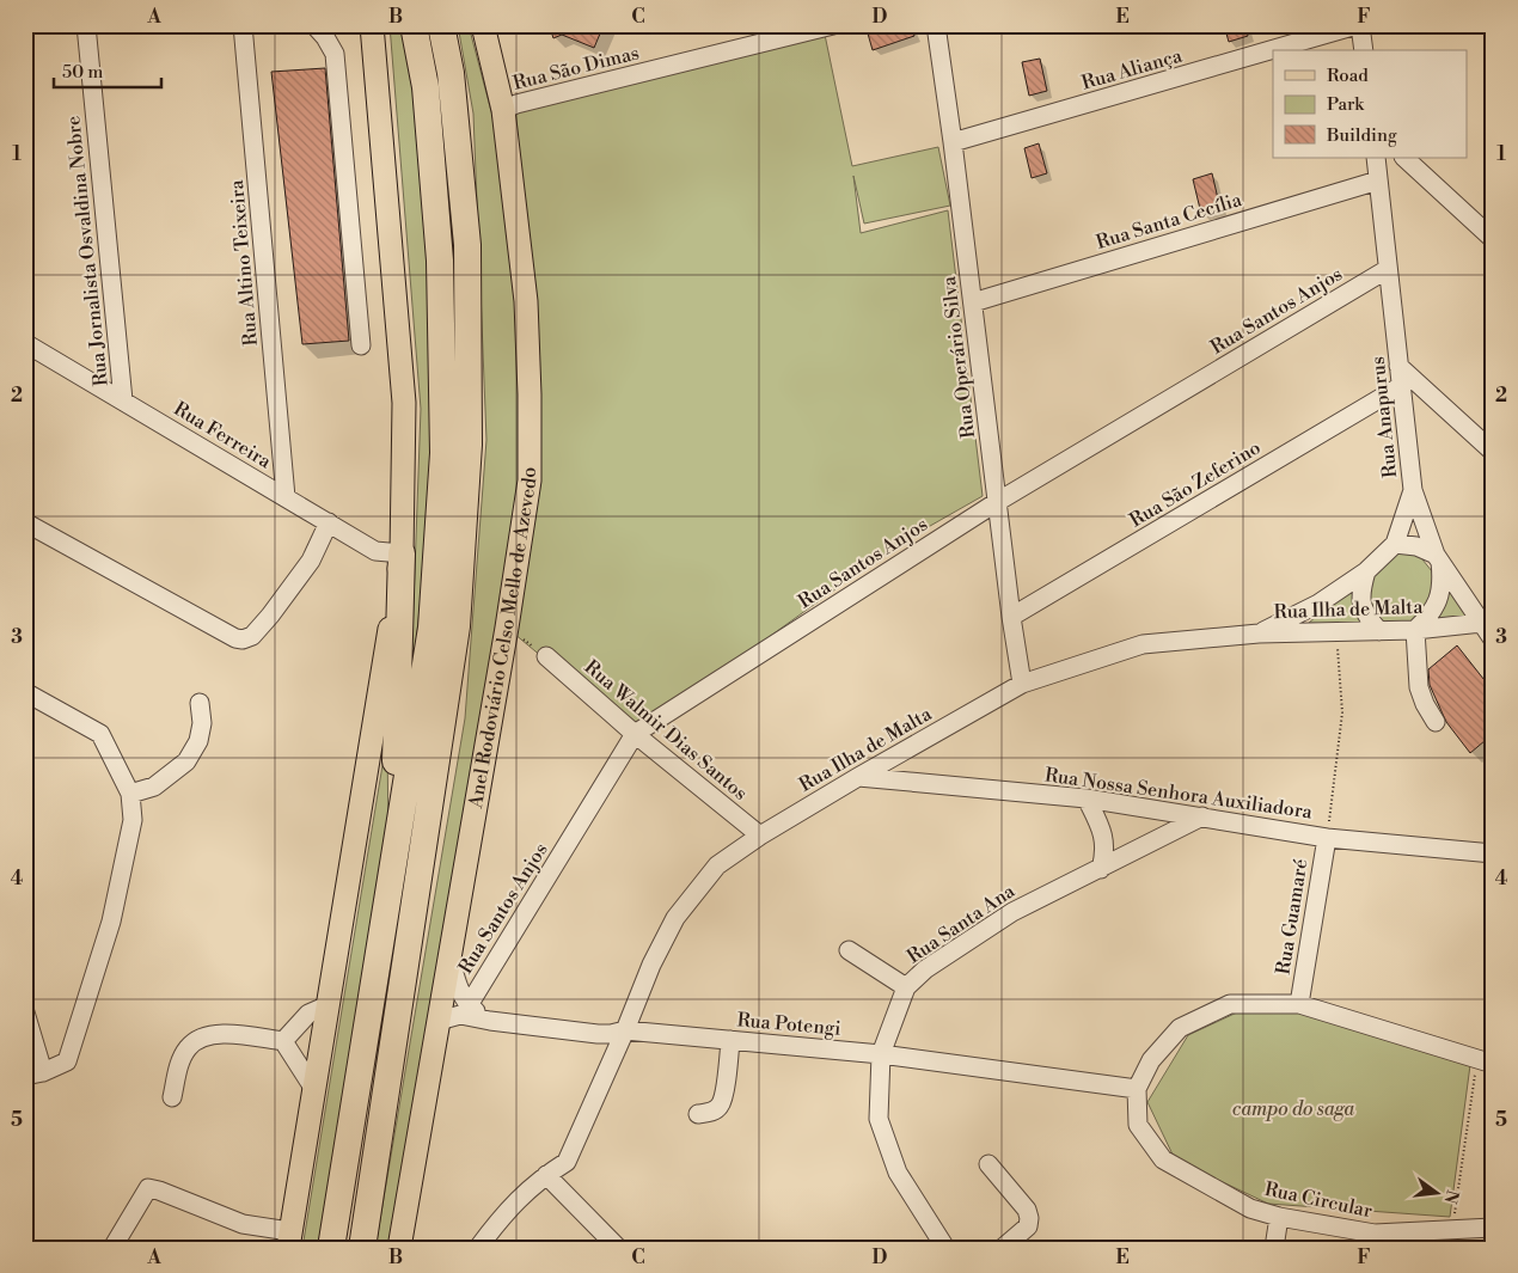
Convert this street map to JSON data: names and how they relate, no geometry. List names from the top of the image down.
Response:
{
  "streets": {
    "main road": ["Anel Rodoviário Celso Mello de Azevedo"],
    "street": [
      "Rua São Dimas",
      "Rua Aliança",
      "Rua Santa Cecília",
      "Rua Jornalista Osvaldina Nobre",
      "Rua Altino Teixeira",
      "Rua Santos Anjos",
      "Rua Operário Silva",
      "Rua Anapurus",
      "Rua Ferreira",
      "Rua São Zeferino",
      "Rua Ilha de Malta",
      "Rua Walmir Dias Santos",
      "Rua Nossa Senhora Auxiliadora",
      "Rua Guamaré",
      "Rua Santa Ana",
      "Rua Potengi",
      "Rua Circular"
    ]
  },
  "crossings": [
    ["Rua São Dimas", "Anel Rodoviário Celso Mello de Azevedo"],
    ["Rua Aliança", "Rua Operário Silva"],
    ["Rua Santa Cecília", "Rua Operário Silva"],
    ["Rua Santa Cecília", "Rua Anapurus"],
    ["Rua Jornalista Osvaldina Nobre", "Rua Ferreira"],
    ["Rua Altino Teixeira", "Rua Ferreira"],
    ["Rua Santos Anjos", "Rua Operário Silva"],
    ["Rua Santos Anjos", "Rua Anapurus"],
    ["Rua Santos Anjos", "Anel Rodoviário Celso Mello de Azevedo"],
    ["Rua Santos Anjos", "Rua Walmir Dias Santos"],
    ["Rua Santos Anjos", "Rua Potengi"],
    ["Rua Operário Silva", "Rua São Zeferino"],
    ["Rua Operário Silva", "Rua Ilha de Malta"],
    ["Rua Anapurus", "Rua São Zeferino"],
    ["Rua Anapurus", "Rua Ilha de Malta"],
    ["Rua Ilha de Malta", "Rua Walmir Dias Santos"],
    ["Rua Ilha de Malta", "Rua Nossa Senhora Auxiliadora"],
    ["Rua Ilha de Malta", "Rua Potengi"],
    ["Anel Rodoviário Celso Mello de Azevedo", "Rua Potengi"],
    ["Rua Nossa Senhora Auxiliadora", "Rua Guamaré"],
    ["Rua Nossa Senhora Auxiliadora", "Rua Santa Ana"],
    ["Rua Guamaré", "Rua Circular"],
    ["Rua Santa Ana", "Rua Potengi"],
    ["Rua Potengi", "Rua Circular"]
  ],
  "parks": ["campo do saga"],
  "legend": ["Road", "Park", "Building"],
  "scale_bar": "50 m",
  "north": "right",
  "grid": {
    "columns": [
      "A",
      "B",
      "C",
      "D",
      "E",
      "F"
    ],
    "rows": [
      "1",
      "2",
      "3",
      "4",
      "5"
    ]
  }
}
